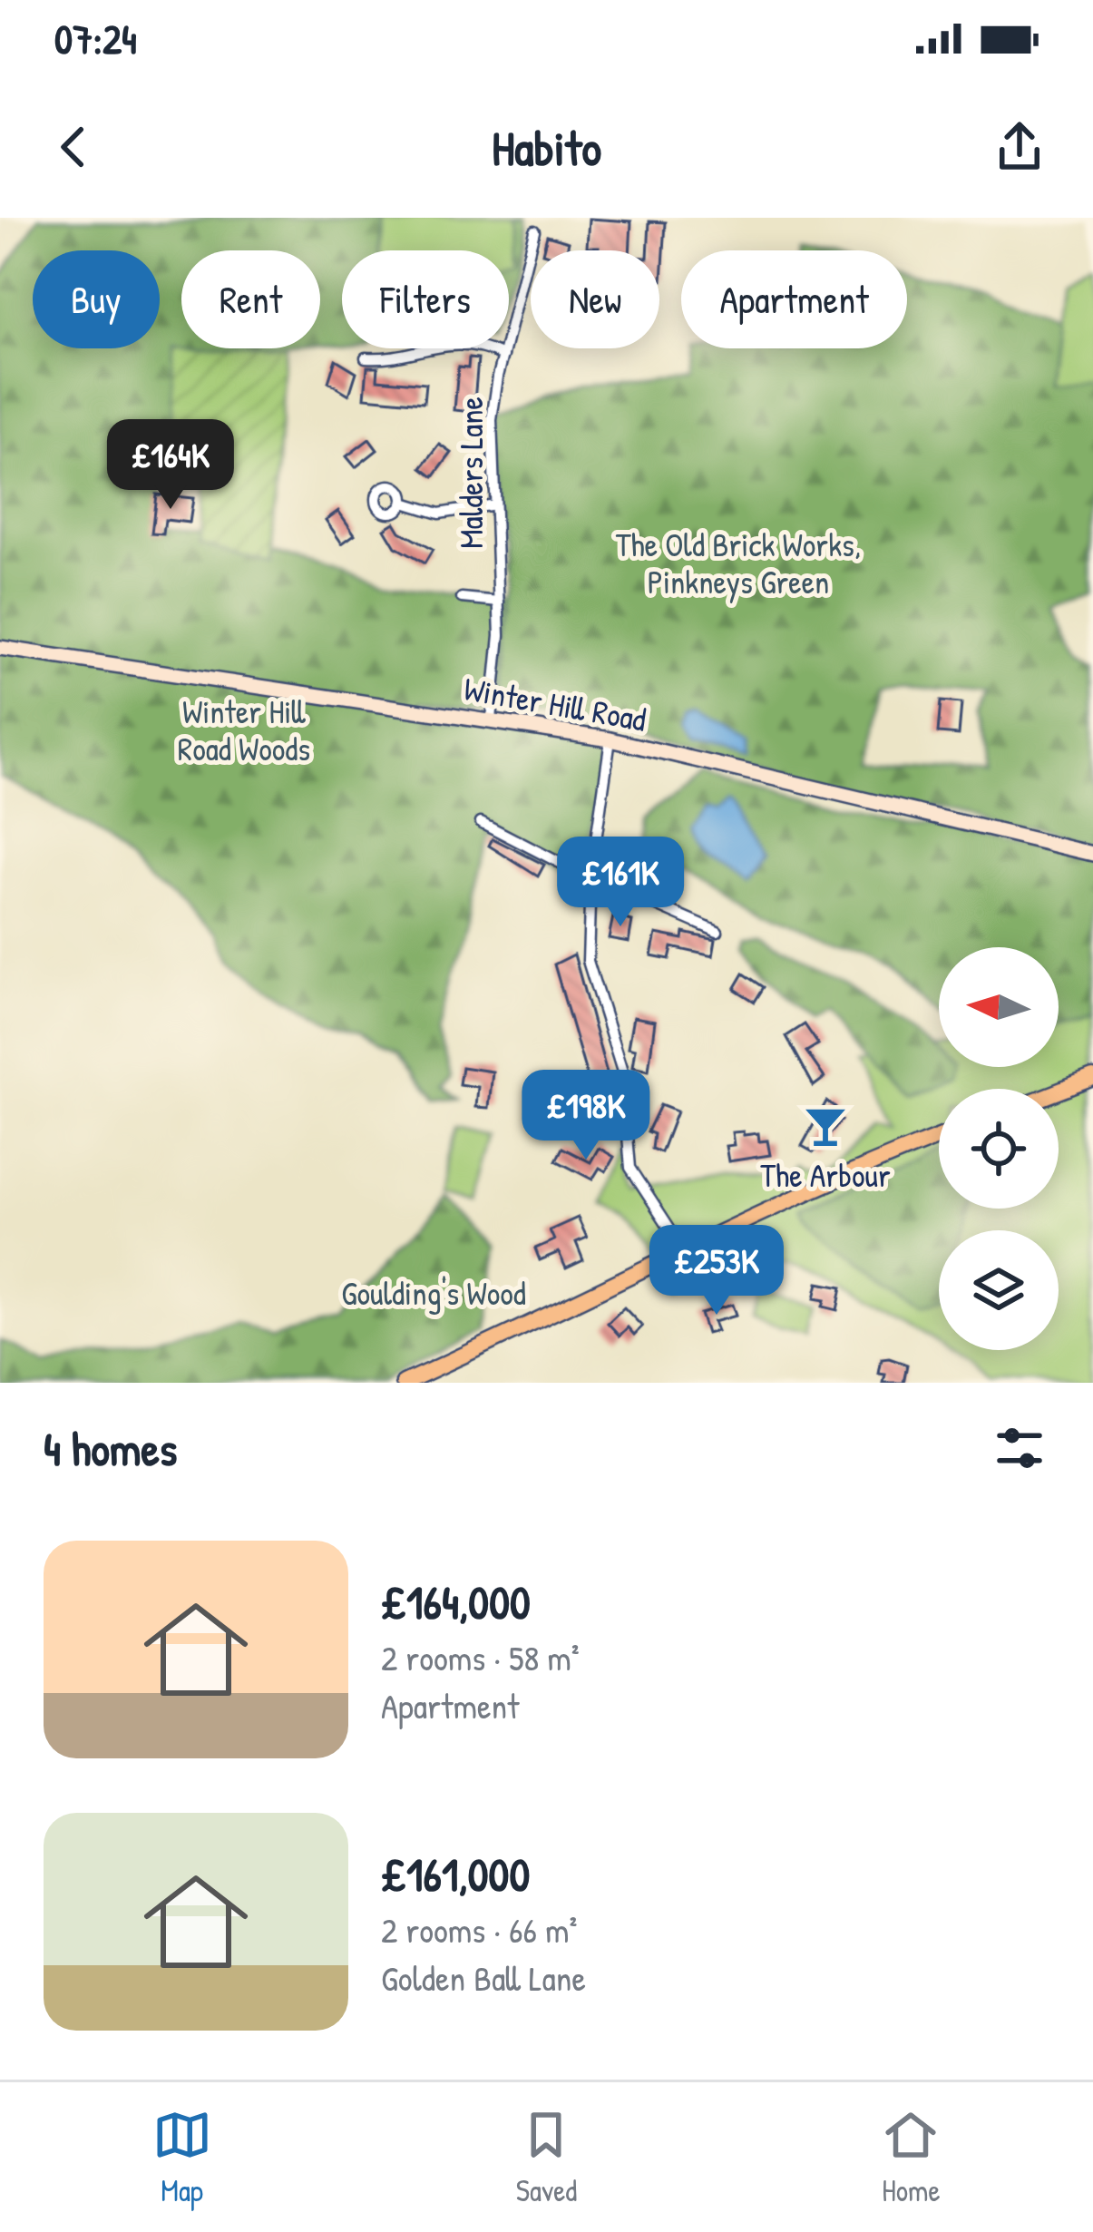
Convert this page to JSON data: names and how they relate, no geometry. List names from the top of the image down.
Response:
{
  "streets": {
    "street": ["Malders Lane", "Winter Hill Road"]
  },
  "crossings": [
    ["Malders Lane", "Winter Hill Road"]
  ],
  "parks": ["The Old Brick Works, Pinkneys Green", "Winter Hill Road Woods", "Goulding's Wood"],
  "places": {
    "bar": ["The Arbour"]
  },
  "north": "left",
  "page": {
    "status": "07:24",
    "header": "Habito",
    "chip": [
      "Buy",
      "Rent",
      "Filters",
      "New",
      "Apartment"
    ],
    "price": [
      "£164K",
      "£161K",
      "£198K",
      "£253K"
    ],
    "heading": "4 homes",
    "list": [
      {
        "name": "£164,000",
        "note": "2 rooms · 58 m² · Apartment"
      },
      {
        "name": "£161,000",
        "note": "2 rooms · 66 m² · Golden Ball Lane"
      }
    ],
    "tabs": ["Map", "Saved", "Home"]
  }
}
